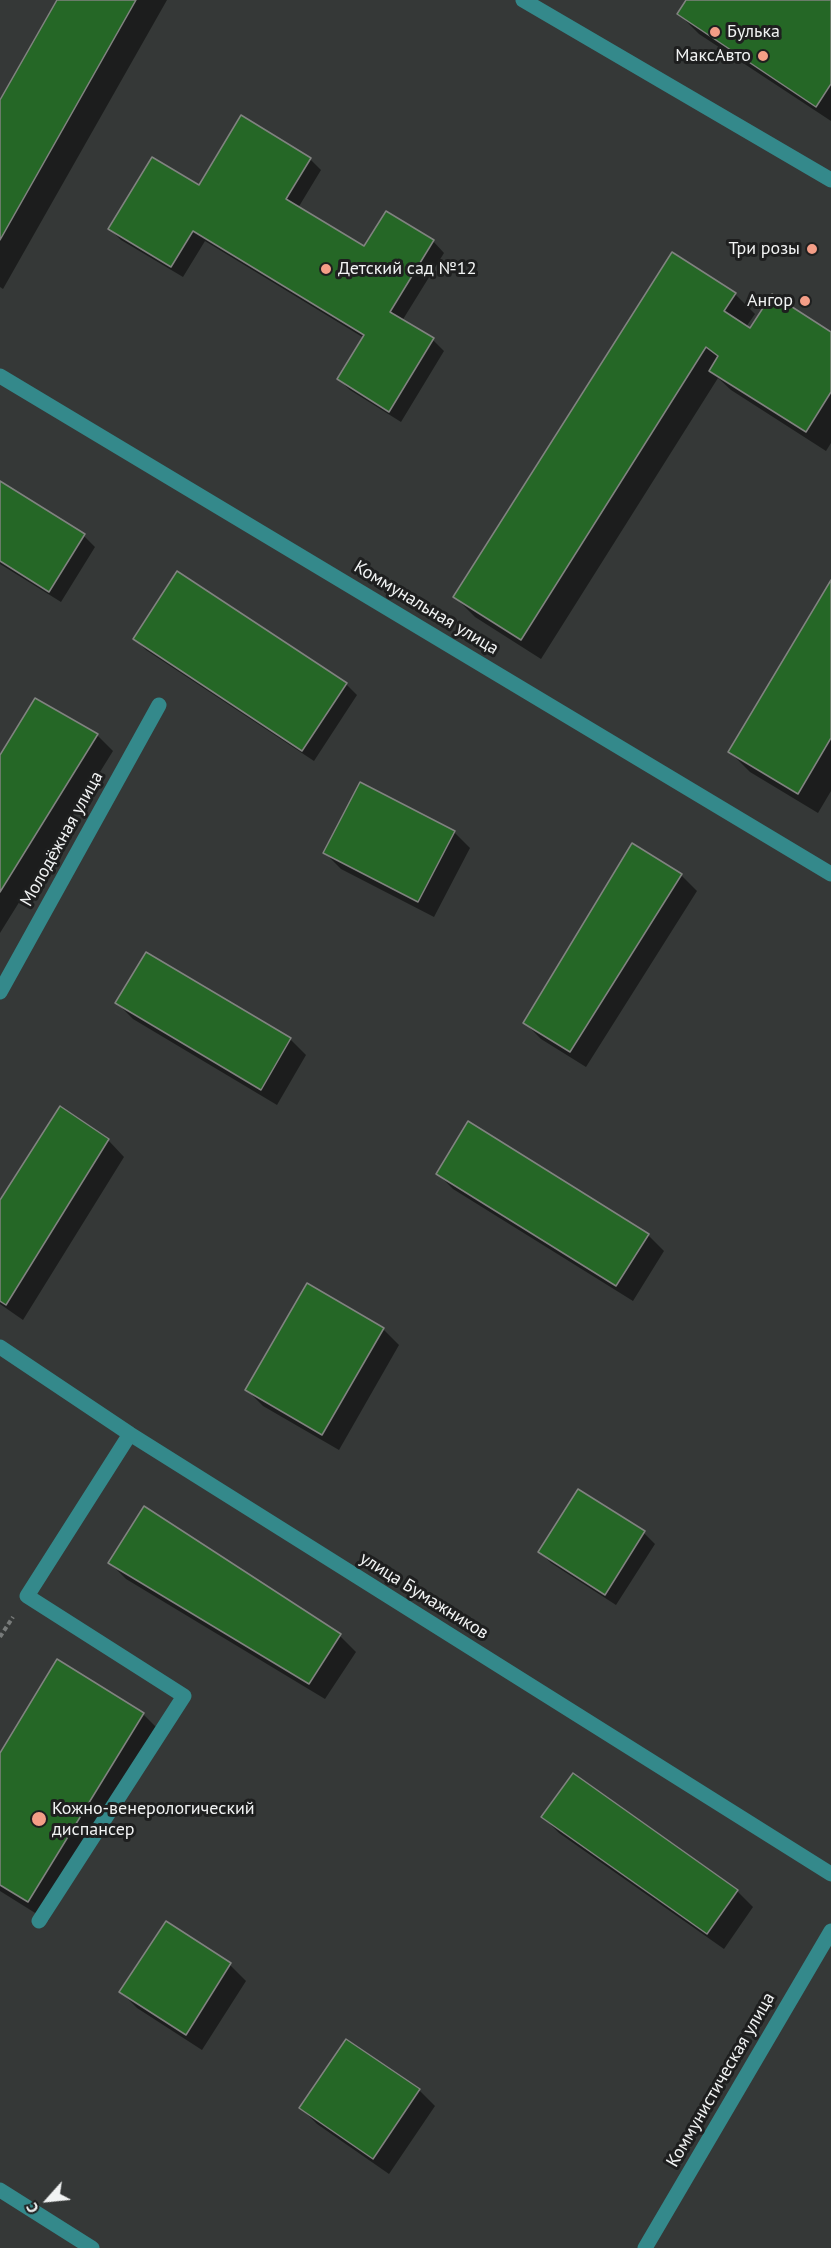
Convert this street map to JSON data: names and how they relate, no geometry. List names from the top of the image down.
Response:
{
  "streets": {
    "street": [
      "Коммунальная улица",
      "Молодёжная улица",
      "улица Бумажников",
      "Коммунистическая улица"
    ]
  },
  "places": [
    "Булька",
    "МаксАвто",
    "Три розы",
    "Детский сад №12",
    "Ангор",
    "Кожно-венерологический диспансер"
  ],
  "north": "bottom left"
}
